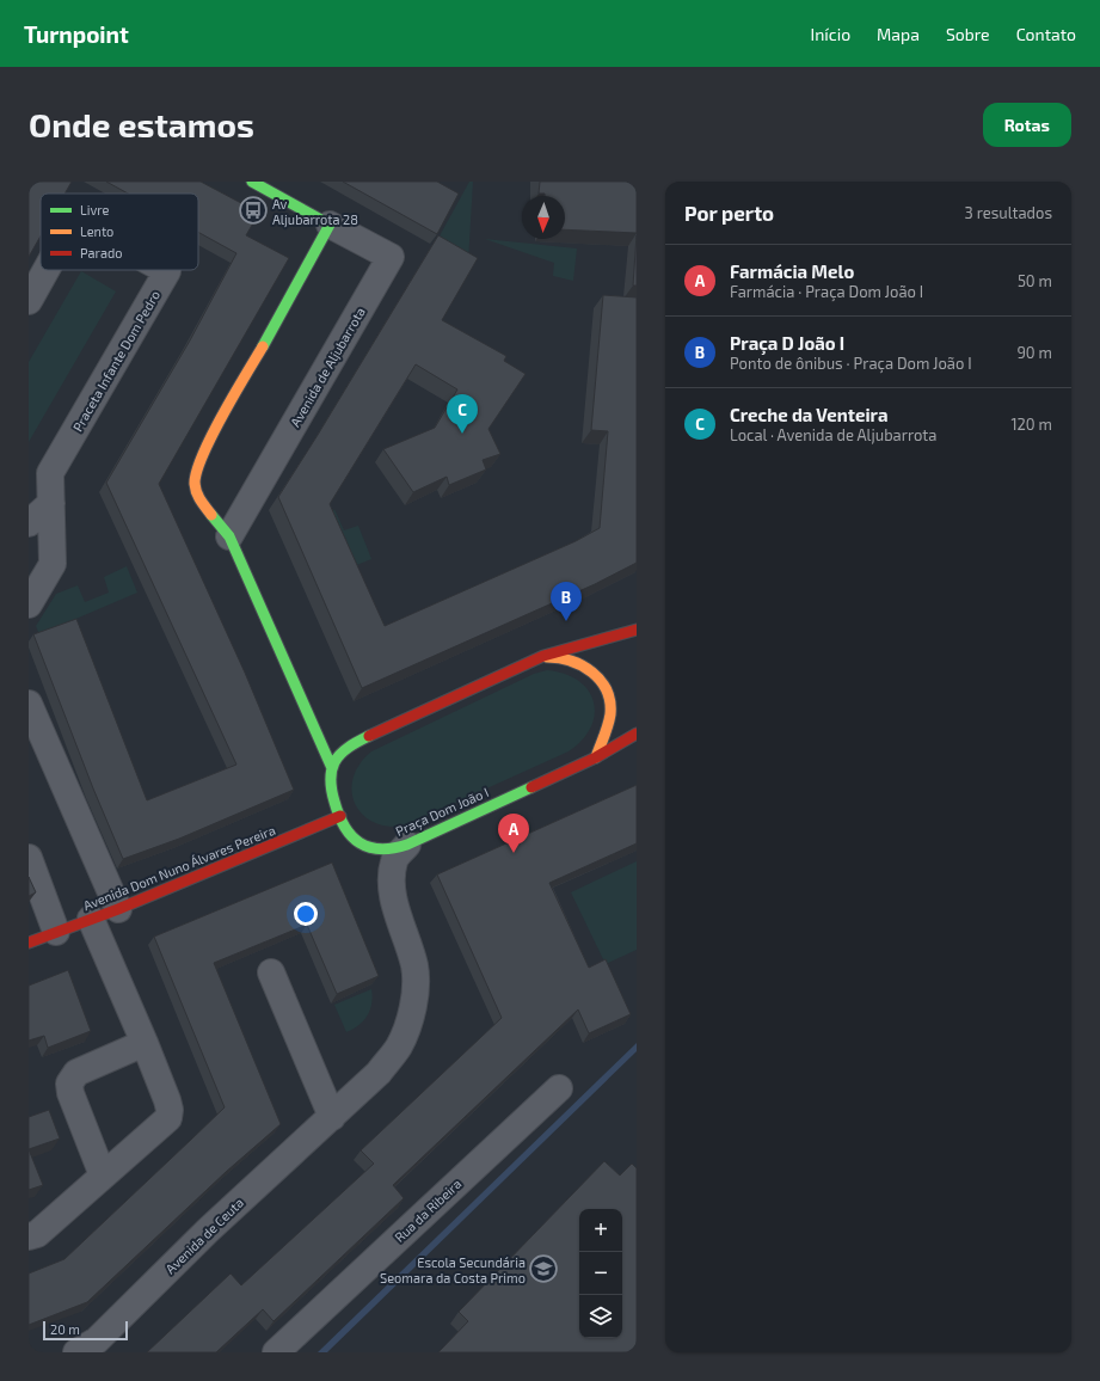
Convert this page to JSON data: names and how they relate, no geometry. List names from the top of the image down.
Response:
{
  "streets": {
    "street": [
      "Praceta Infante Dom Pedro",
      "Avenida de Aljubarrota",
      "Praça Dom João I",
      "Avenida Dom Nuno Álvares Pereira",
      "Rua da Ribeira",
      "Avenida de Ceuta"
    ]
  },
  "crossings": [
    ["Praça Dom João I", "Avenida Dom Nuno Álvares Pereira"],
    ["Praça Dom João I", "Avenida de Ceuta"]
  ],
  "places": {
    "bus stop": ["Av Aljubarrota 28"],
    "school or university": ["Escola Secundária Seomara da Costa Primo"]
  },
  "legend": ["Livre", "Lento", "Parado"],
  "scale_bar": "20 m",
  "north": "bottom",
  "page": {
    "header": "Turnpoint",
    "nav": [
      "Início",
      "Mapa",
      "Sobre",
      "Contato"
    ],
    "buttons": "Rotas",
    "title": "Onde estamos",
    "heading": ["Por perto", "3 resultados"],
    "list": [
      {
        "mark": "A",
        "name": "Farmácia Melo",
        "note": "Farmácia · Praça Dom João I",
        "value": "50 m"
      },
      {
        "mark": "B",
        "name": "Praça D João I",
        "note": "Ponto de ônibus · Praça Dom João I",
        "value": "90 m"
      },
      {
        "mark": "C",
        "name": "Creche da Venteira",
        "note": "Local · Avenida de Aljubarrota",
        "value": "120 m"
      }
    ],
    "pins": ["C", "B", "A"],
    "map_buttons": ["+", "−"],
    "scale": "20 m"
  }
}
